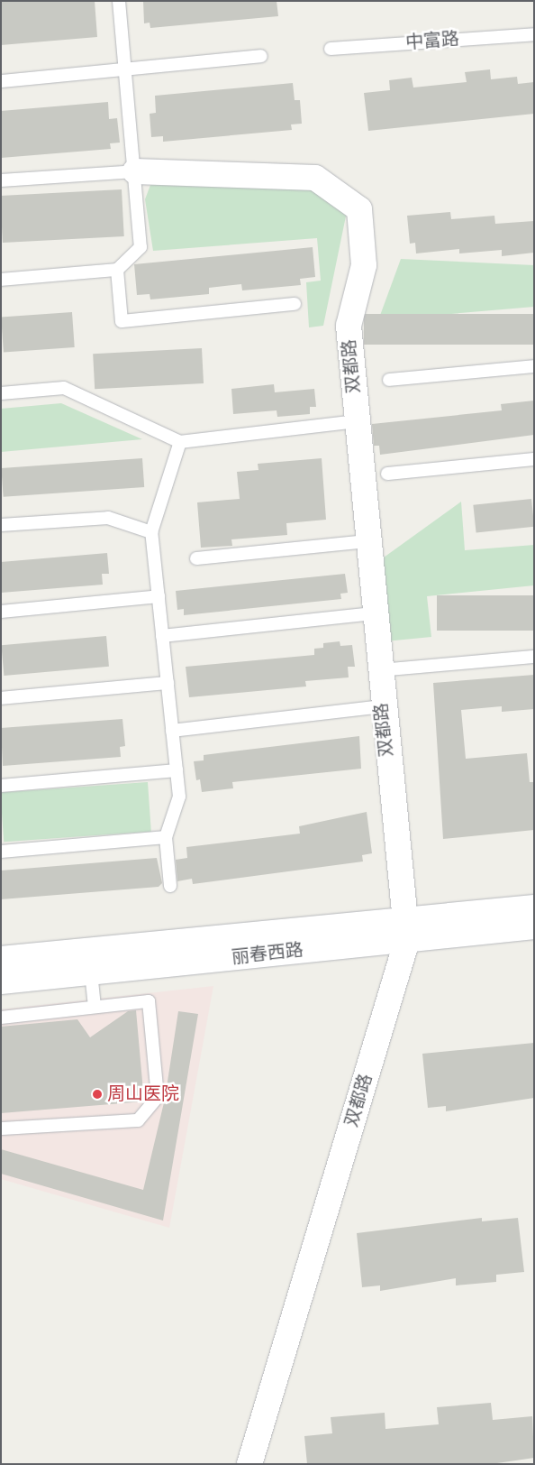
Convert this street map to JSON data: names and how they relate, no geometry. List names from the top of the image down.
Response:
{
  "streets": {
    "street": ["双都路", "丽春西路"],
    "lane": ["中富路"]
  },
  "crossings": [
    ["双都路", "丽春西路"]
  ],
  "places": ["周山医院"]
}
